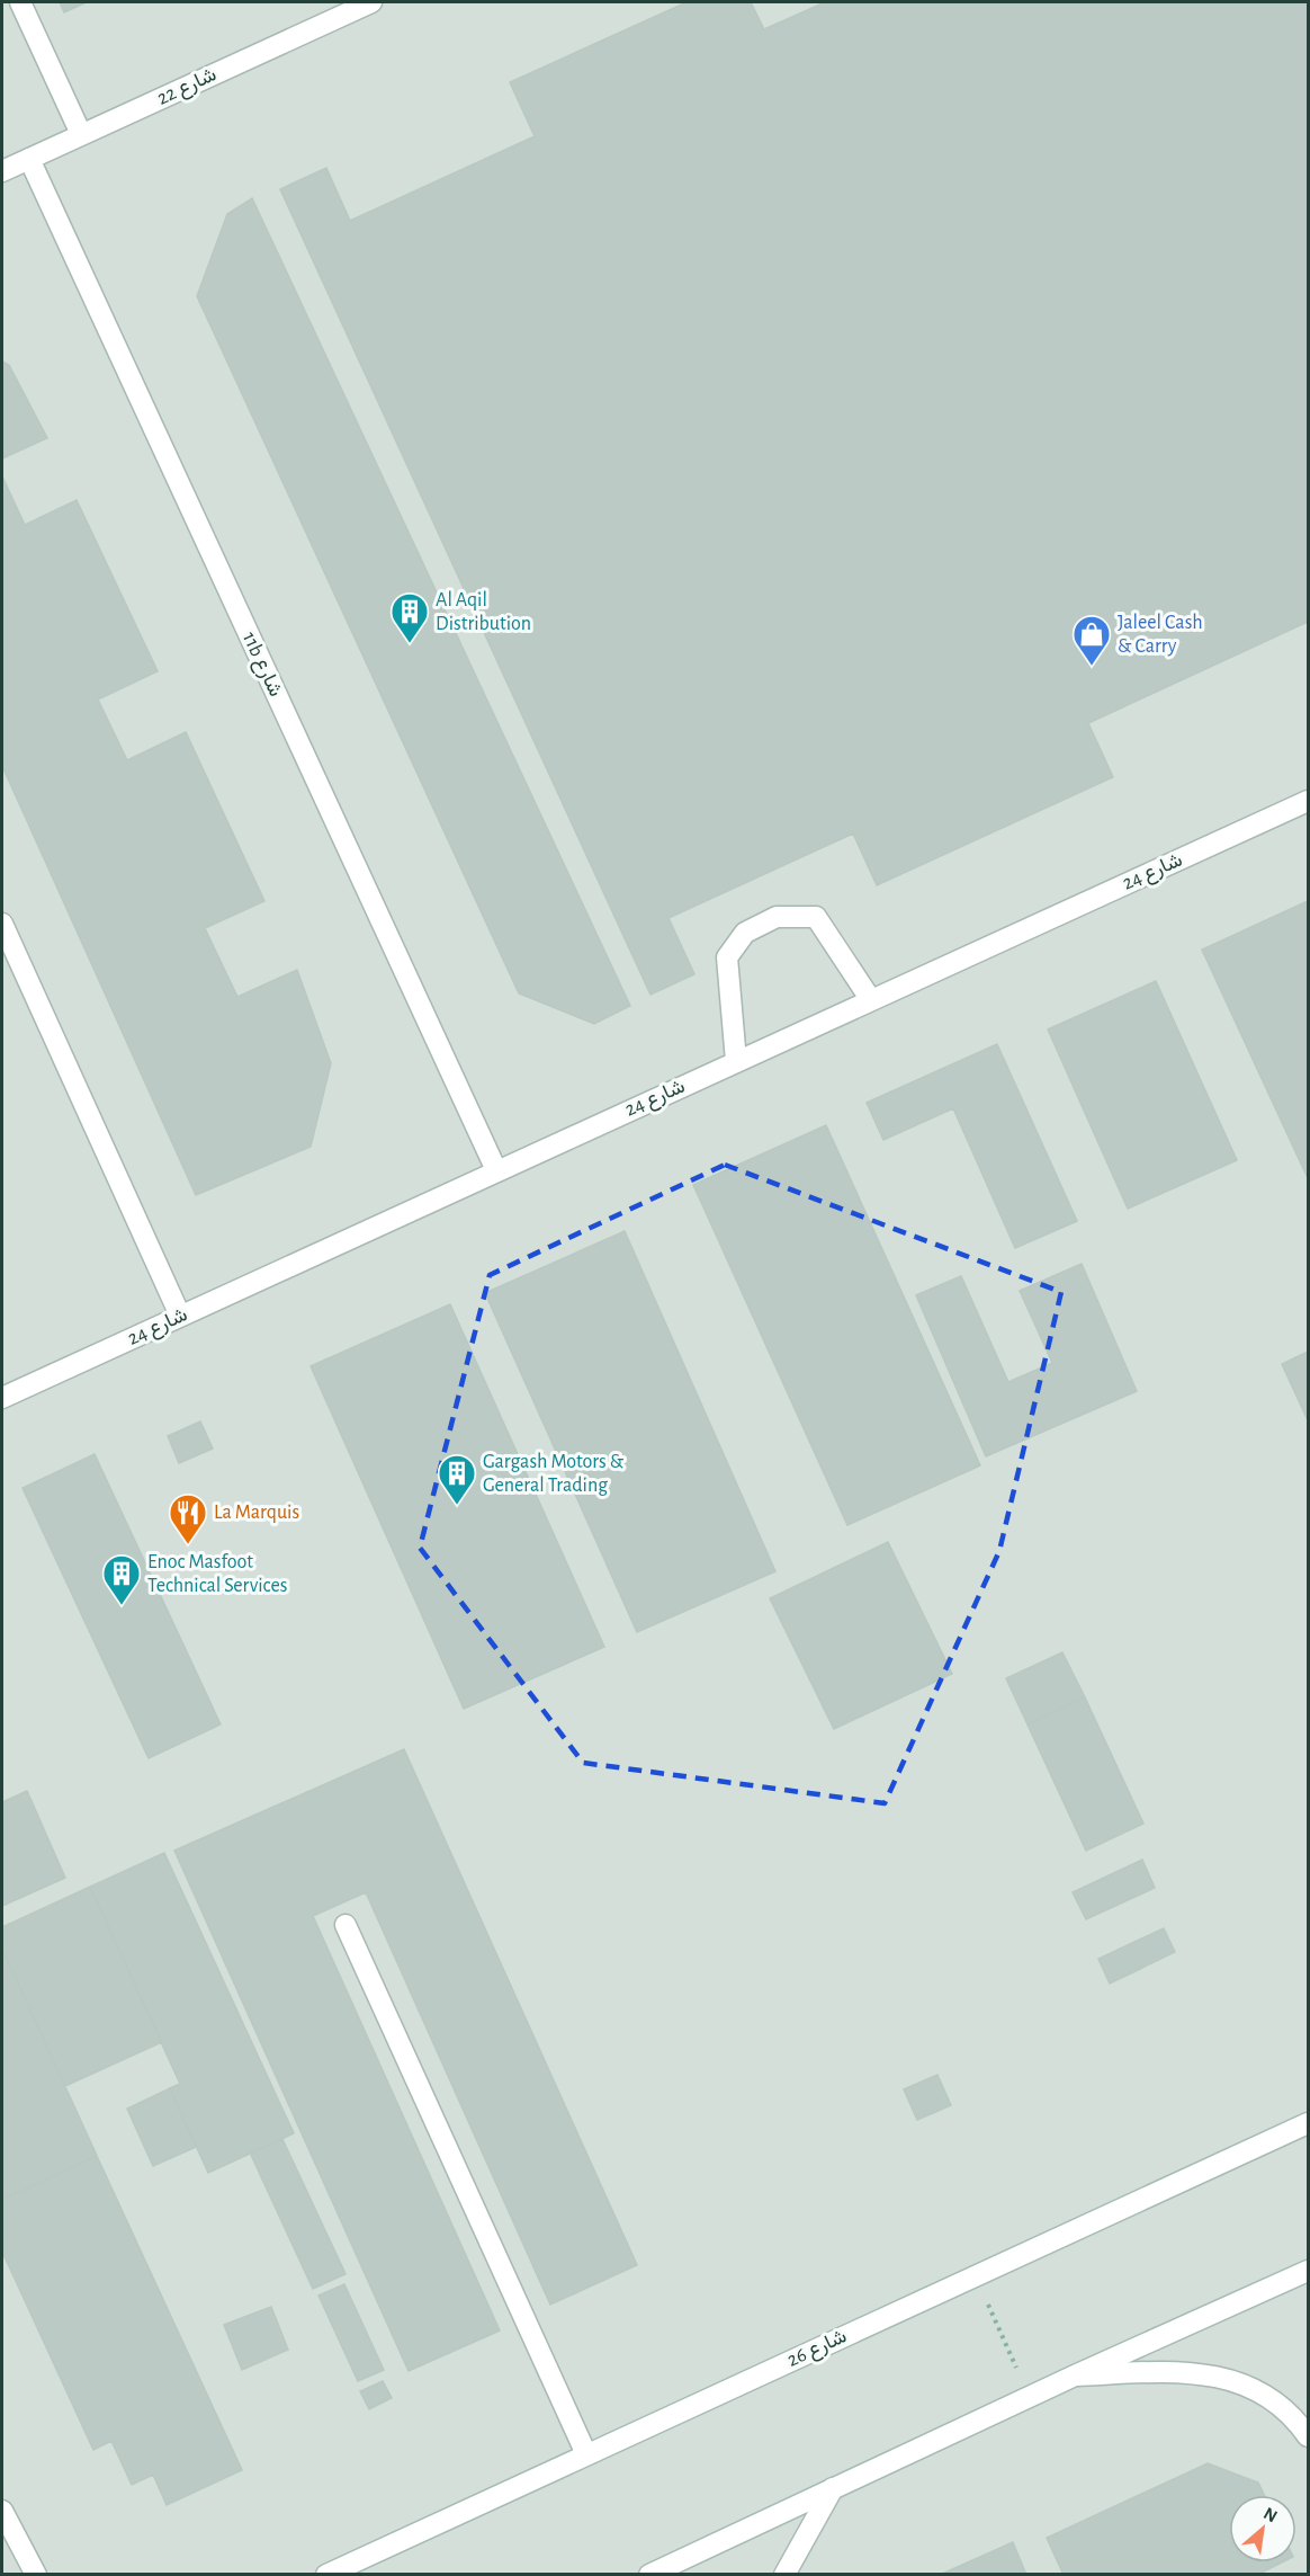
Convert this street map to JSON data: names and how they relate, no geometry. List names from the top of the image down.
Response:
{
  "streets": {
    "main road": [
      "شارع 22",
      "11b شارع",
      "شارع 24",
      "شارع 26"
    ]
  },
  "crossings": [
    ["شارع 22", "11b شارع"],
    ["11b شارع", "شارع 24"]
  ],
  "places": {
    "building": ["Al Aqil Distribution", "Gargash Motors & General Trading", "Enoc Masfoot Technical Services"],
    "shop": ["Jaleel Cash & Carry"],
    "restaurant": ["La Marquis"]
  },
  "north": "top right"
}
